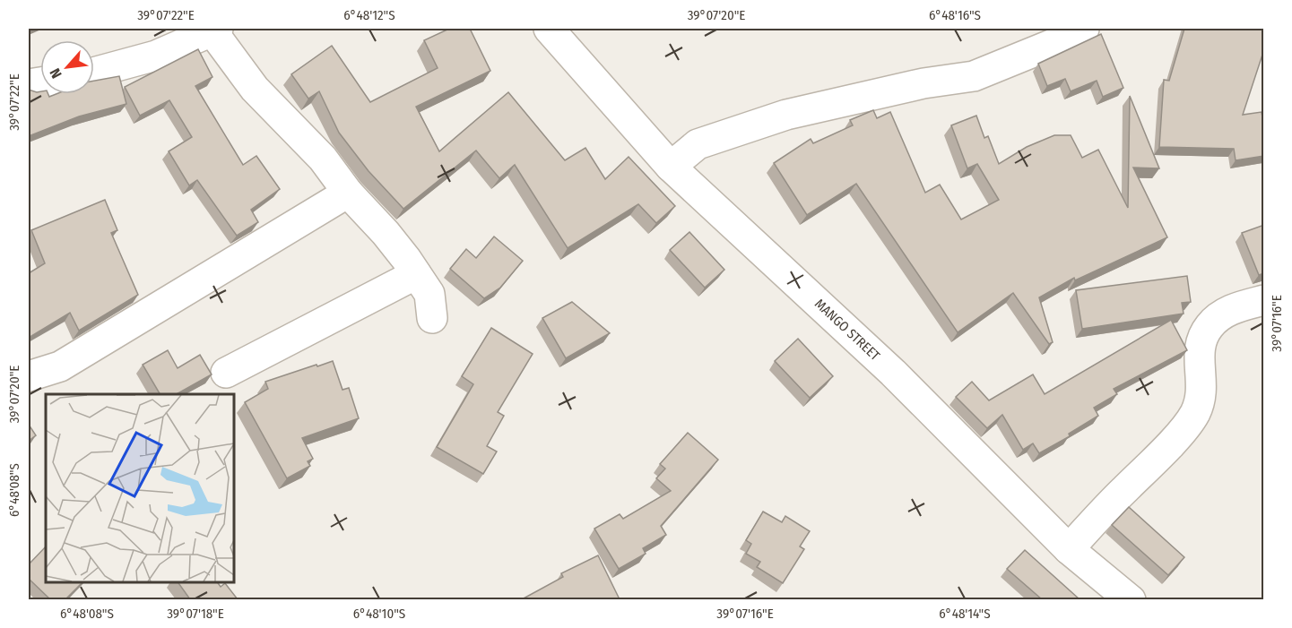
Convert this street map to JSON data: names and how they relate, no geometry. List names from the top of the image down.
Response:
{
  "streets": {
    "street": ["MANGO STREET"]
  },
  "north": "bottom left",
  "coordinates": [
    "39°07'22\"E",
    "6°48'12\"S",
    "39°07'20\"E",
    "6°48'16\"S",
    "39°07'16\"E",
    "6°48'08\"S",
    "39°07'18\"E",
    "6°48'10\"S",
    "6°48'14\"S"
  ]
}
